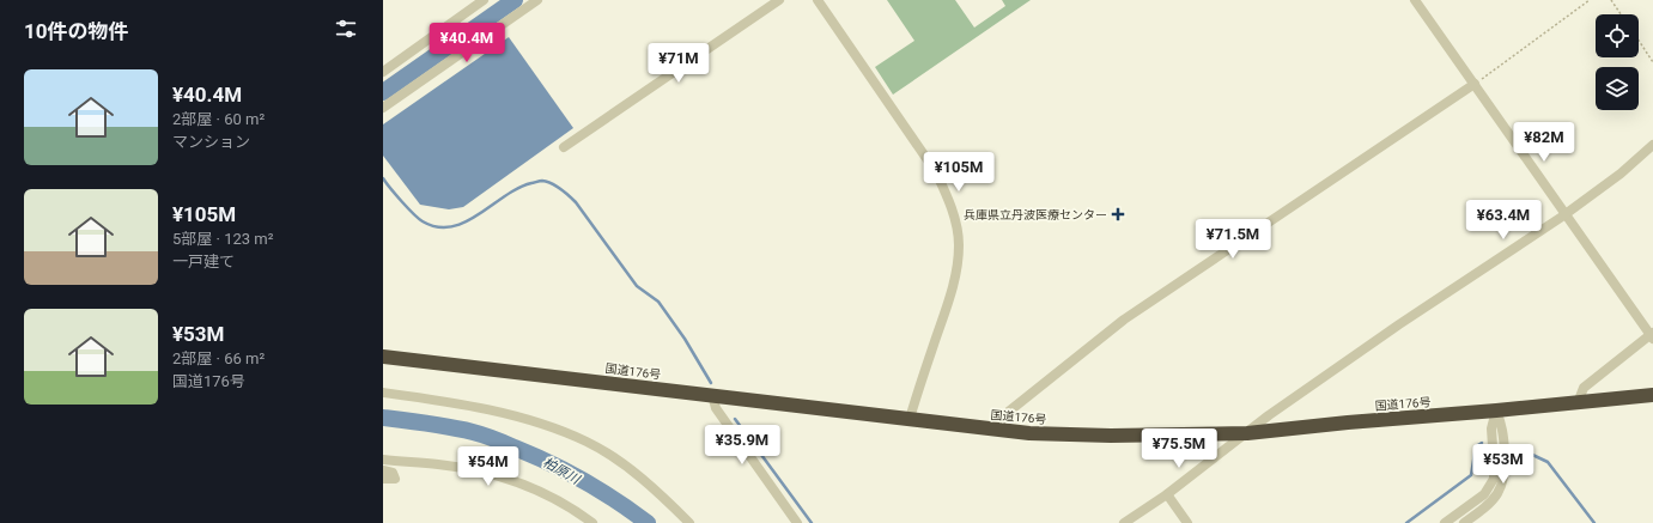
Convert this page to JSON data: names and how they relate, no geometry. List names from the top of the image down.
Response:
{
  "streets": {
    "highway": ["国道176号"]
  },
  "water": ["柏原川"],
  "places": {
    "health": ["兵庫県立丹波医療センター"]
  },
  "page": {
    "heading": "10件の物件",
    "price": [
      "¥40.4M",
      "¥71M",
      "¥82M",
      "¥105M",
      "¥63.4M",
      "¥71.5M",
      "¥35.9M",
      "¥75.5M",
      "¥53M",
      "¥54M"
    ],
    "list": [
      {
        "name": "¥40.4M",
        "note": "2部屋 · 60 m² · マンション"
      },
      {
        "name": "¥105M",
        "note": "5部屋 · 123 m² · 一戸建て"
      },
      {
        "name": "¥53M",
        "note": "2部屋 · 66 m² · 国道176号"
      }
    ]
  }
}
